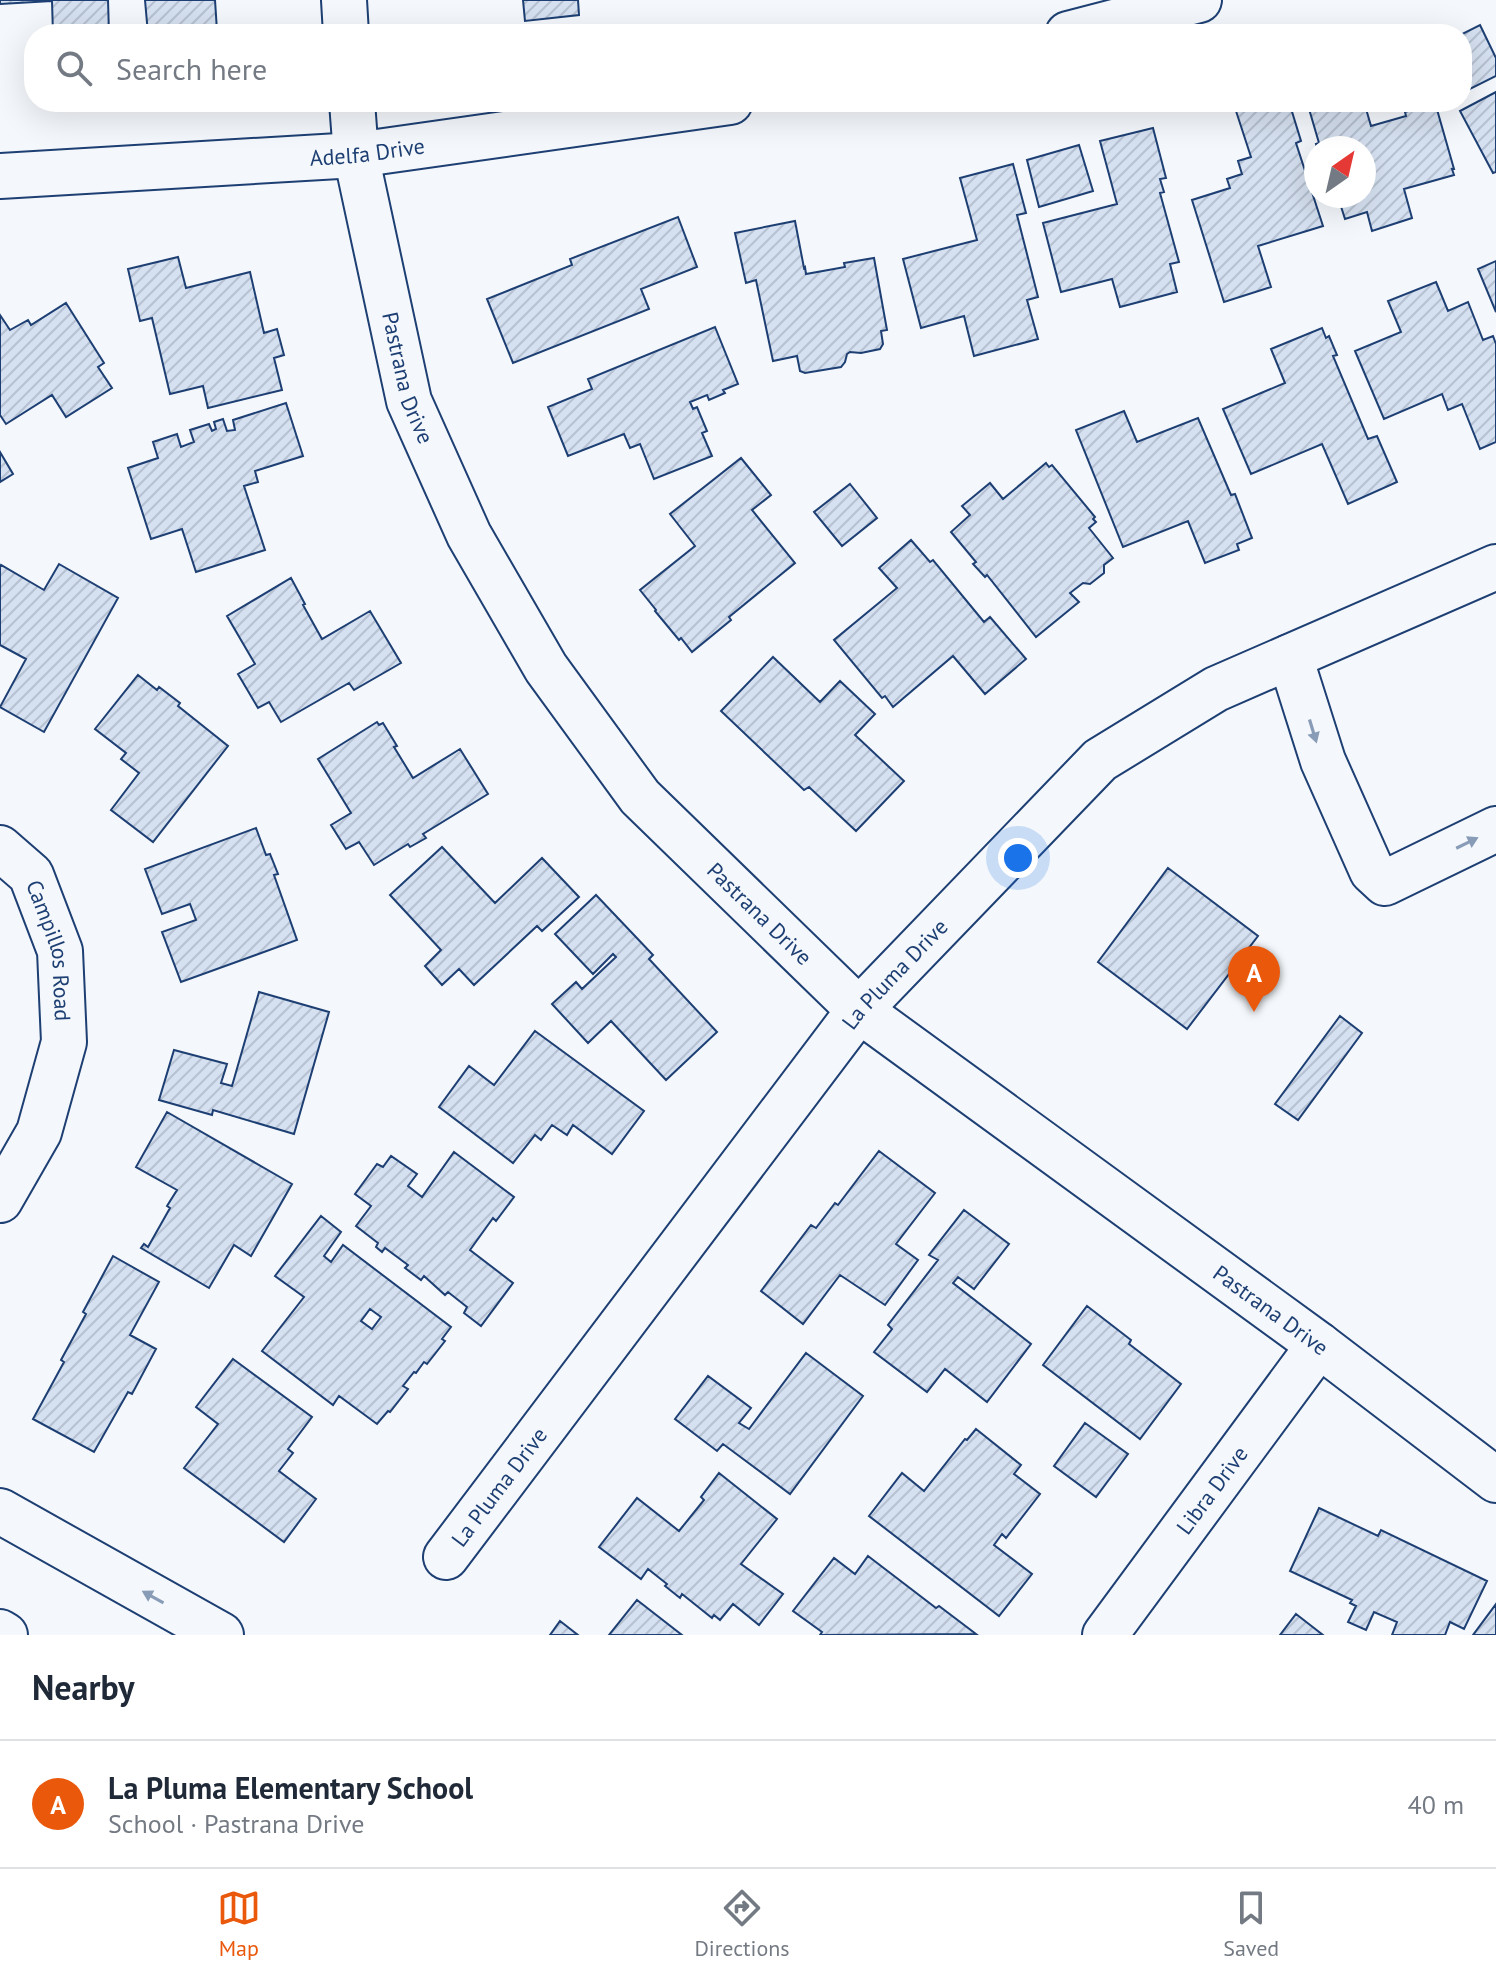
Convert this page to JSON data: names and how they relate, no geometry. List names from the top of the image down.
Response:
{
  "streets": {
    "street": [
      "Adelfa Drive",
      "Pastrana Drive",
      "Campillos Road",
      "La Pluma Drive",
      "Libra Drive"
    ]
  },
  "crossings": [
    ["Adelfa Drive", "Pastrana Drive"],
    ["Pastrana Drive", "La Pluma Drive"],
    ["Pastrana Drive", "Libra Drive"]
  ],
  "north": "top right",
  "page": {
    "search": "Search here",
    "pins": "A",
    "heading": "Nearby",
    "list": [
      {
        "mark": "A",
        "name": "La Pluma Elementary School",
        "note": "School · Pastrana Drive",
        "value": "40 m"
      }
    ],
    "nav": ["Map", "Directions", "Saved"]
  }
}
